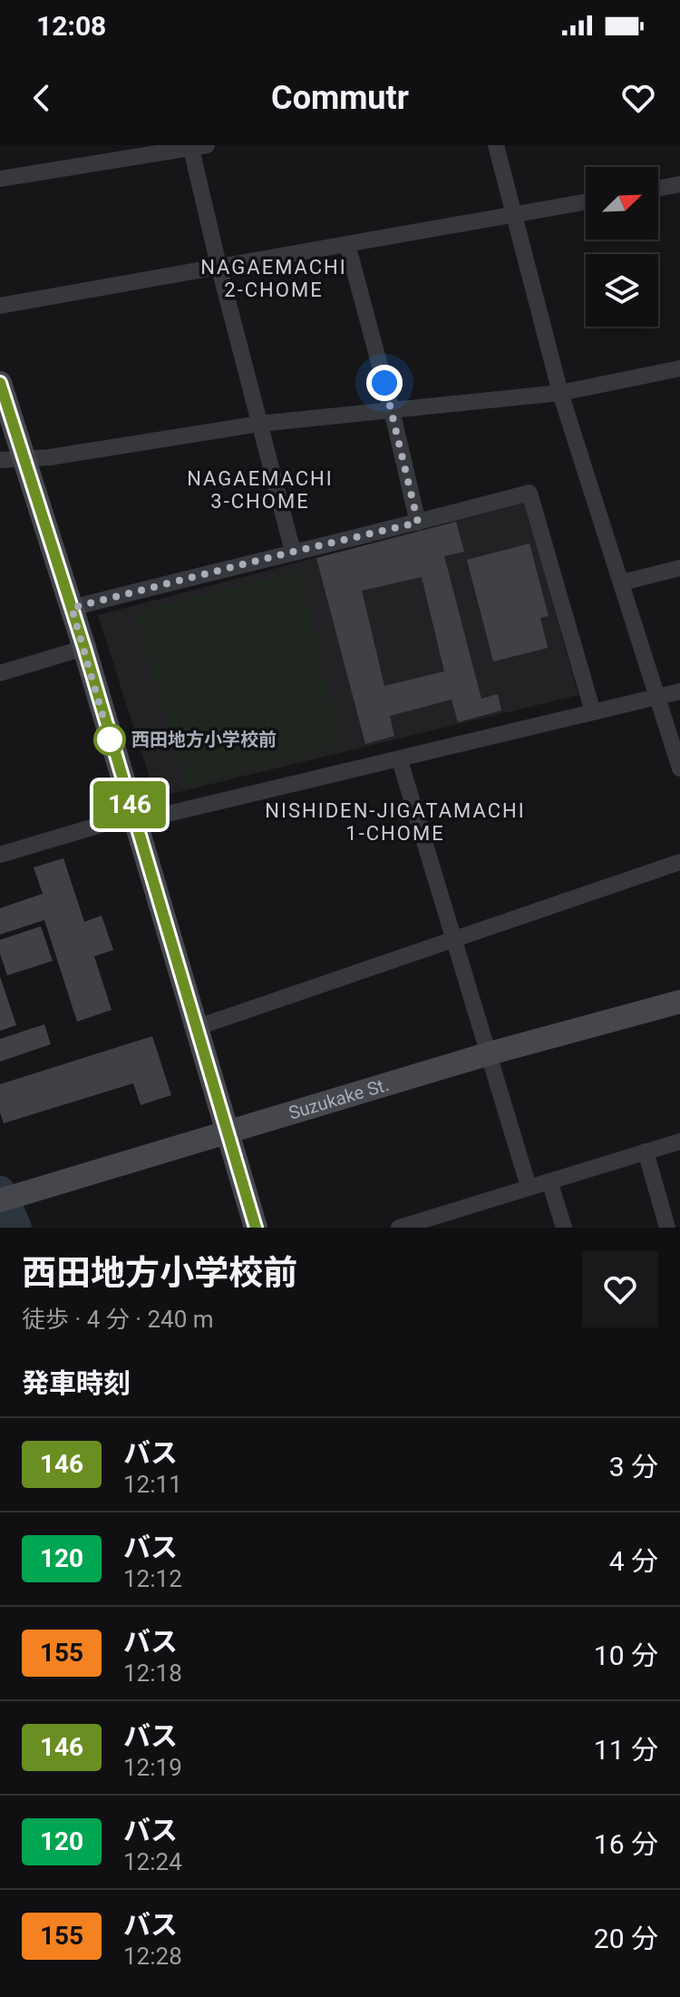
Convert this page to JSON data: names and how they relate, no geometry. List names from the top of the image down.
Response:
{
  "streets": {
    "street": ["Suzukake St."]
  },
  "districts": ["NAGAEMACHI 2-CHOME", "NAGAEMACHI 3-CHOME", "NISHIDEN-JIGATAMACHI 1-CHOME"],
  "places": ["西田地方小学校前"],
  "lines": ["bus line 146"],
  "north": "top right",
  "page": {
    "status": "12:08",
    "header": "Commutr",
    "on_map": "146",
    "heading": [
      ["西田地方小学校前", "徒歩 · 4 分 · 240 m"],
      "発車時刻"
    ],
    "list": [
      {
        "mark": "146",
        "name": "バス",
        "note": "12:11",
        "value": "3 分"
      },
      {
        "mark": "120",
        "name": "バス",
        "note": "12:12",
        "value": "4 分"
      },
      {
        "mark": "155",
        "name": "バス",
        "note": "12:18",
        "value": "10 分"
      },
      {
        "mark": "146",
        "name": "バス",
        "note": "12:19",
        "value": "11 分"
      },
      {
        "mark": "120",
        "name": "バス",
        "note": "12:24",
        "value": "16 分"
      },
      {
        "mark": "155",
        "name": "バス",
        "note": "12:28",
        "value": "20 分"
      }
    ]
  }
}
